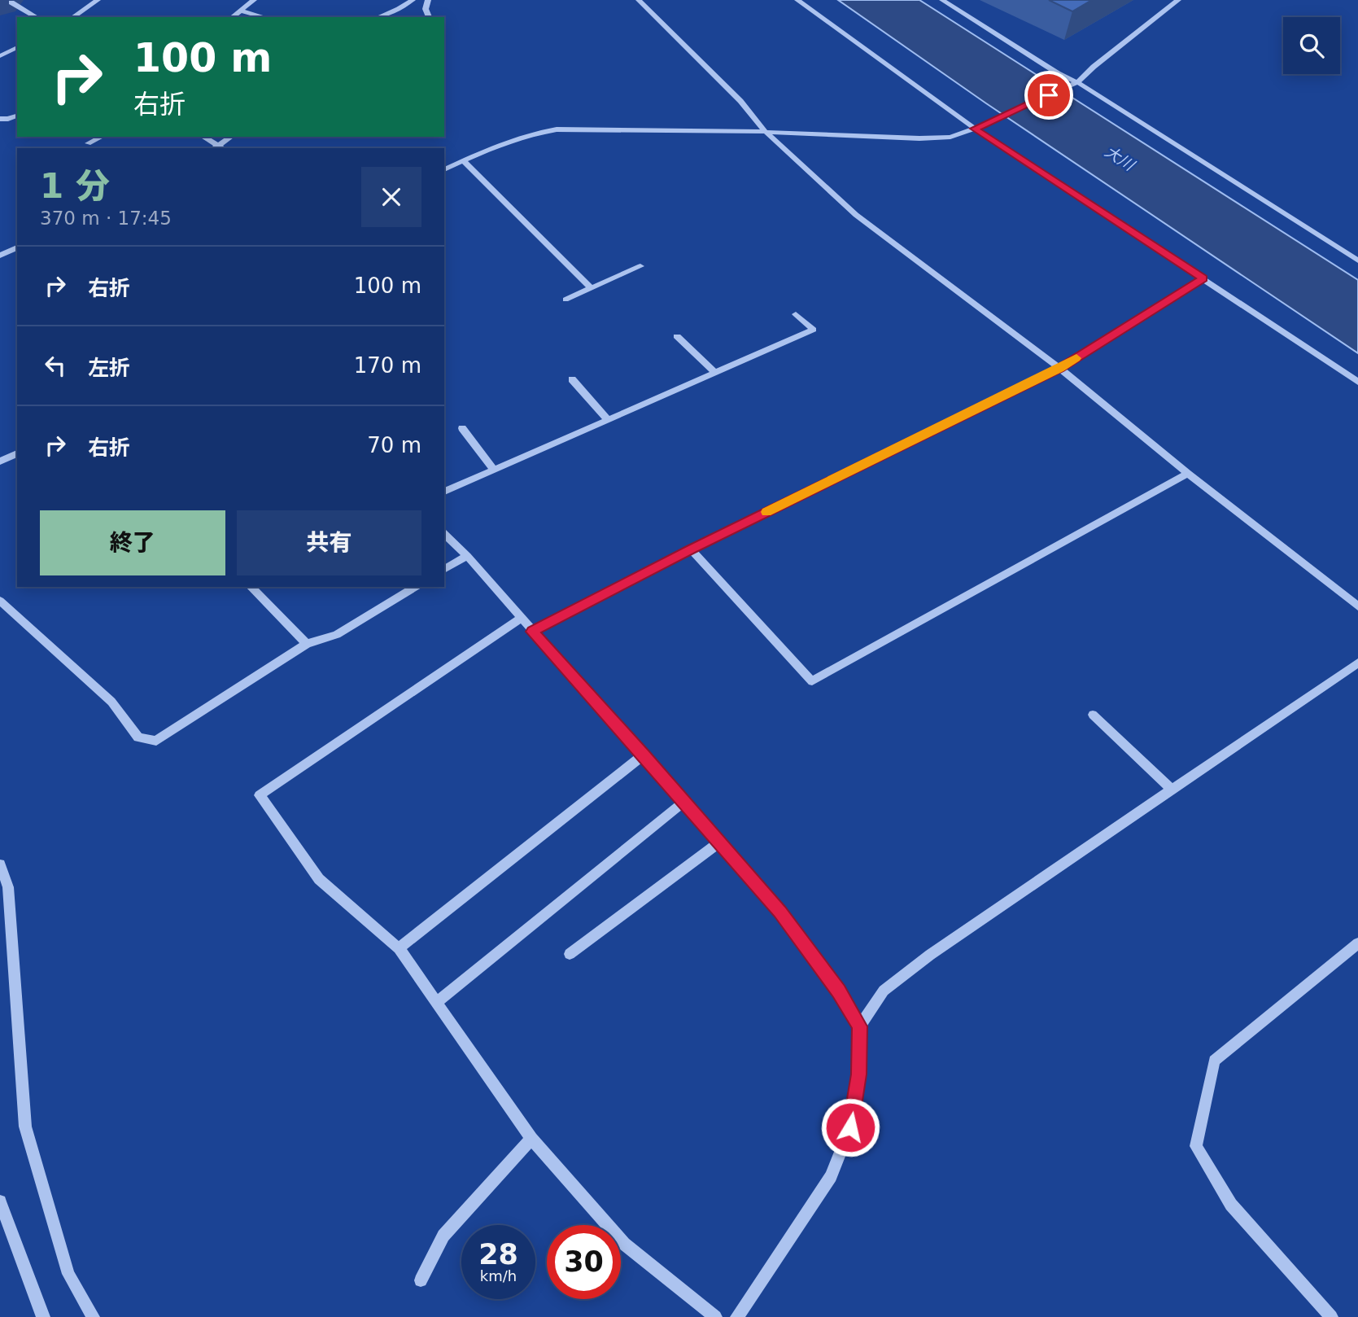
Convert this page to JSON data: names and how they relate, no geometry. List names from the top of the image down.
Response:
{
  "water": ["大川"],
  "page": {
    "turn": ["100 m", "右折"],
    "heading": ["1 分", "370 m · 17:45"],
    "list": [
      {
        "name": "右折",
        "value": "100 m"
      },
      {
        "name": "左折",
        "value": "170 m"
      },
      {
        "name": "右折",
        "value": "70 m"
      }
    ],
    "buttons": ["終了", "共有"],
    "speed": "28 km/h",
    "limit": "30"
  }
}
